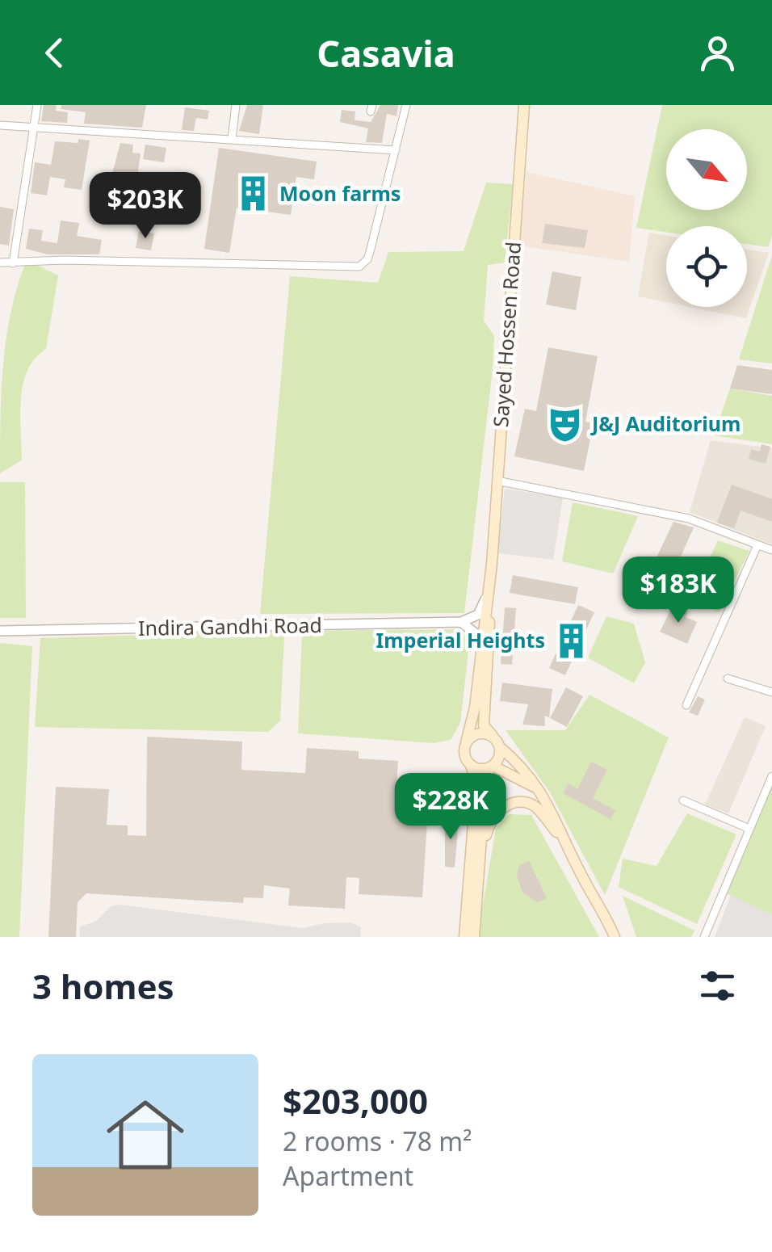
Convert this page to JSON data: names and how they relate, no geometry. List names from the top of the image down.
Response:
{
  "streets": {
    "main road": ["Sayed Hossen Road"],
    "street": ["Indira Gandhi Road"]
  },
  "places": {
    "building": ["Moon farms", "Imperial Heights"],
    "theatre": ["J&J Auditorium"]
  },
  "north": "bottom right",
  "page": {
    "header": "Casavia",
    "price": ["$203K", "$183K", "$228K"],
    "heading": "3 homes",
    "list": [
      {
        "name": "$203,000",
        "note": "2 rooms · 78 m² · Apartment"
      }
    ]
  }
}
